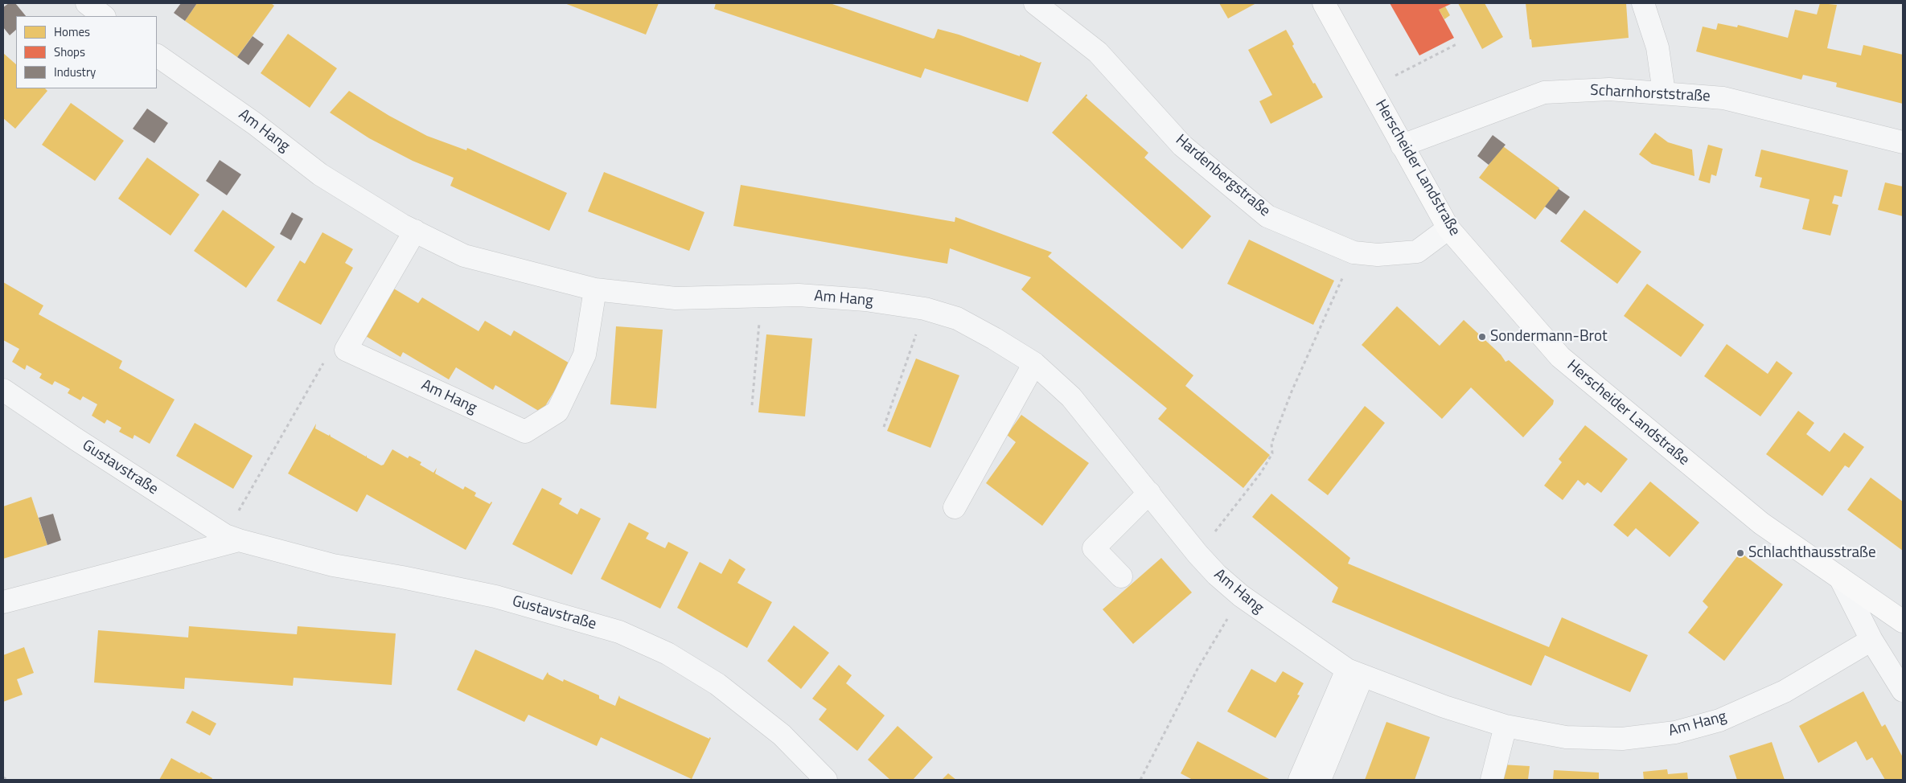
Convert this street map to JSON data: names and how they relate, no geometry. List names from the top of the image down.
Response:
{
  "streets": {
    "main road": ["Herscheider Landstraße"],
    "street": [
      "Scharnhorststraße",
      "Am Hang",
      "Hardenbergstraße",
      "Gustavstraße"
    ]
  },
  "crossings": [
    ["Scharnhorststraße", "Herscheider Landstraße"],
    ["Herscheider Landstraße", "Hardenbergstraße"]
  ],
  "places": ["Sondermann-Brot", "Schlachthausstraße"],
  "legend": ["Homes", "Shops", "Industry"]
}
